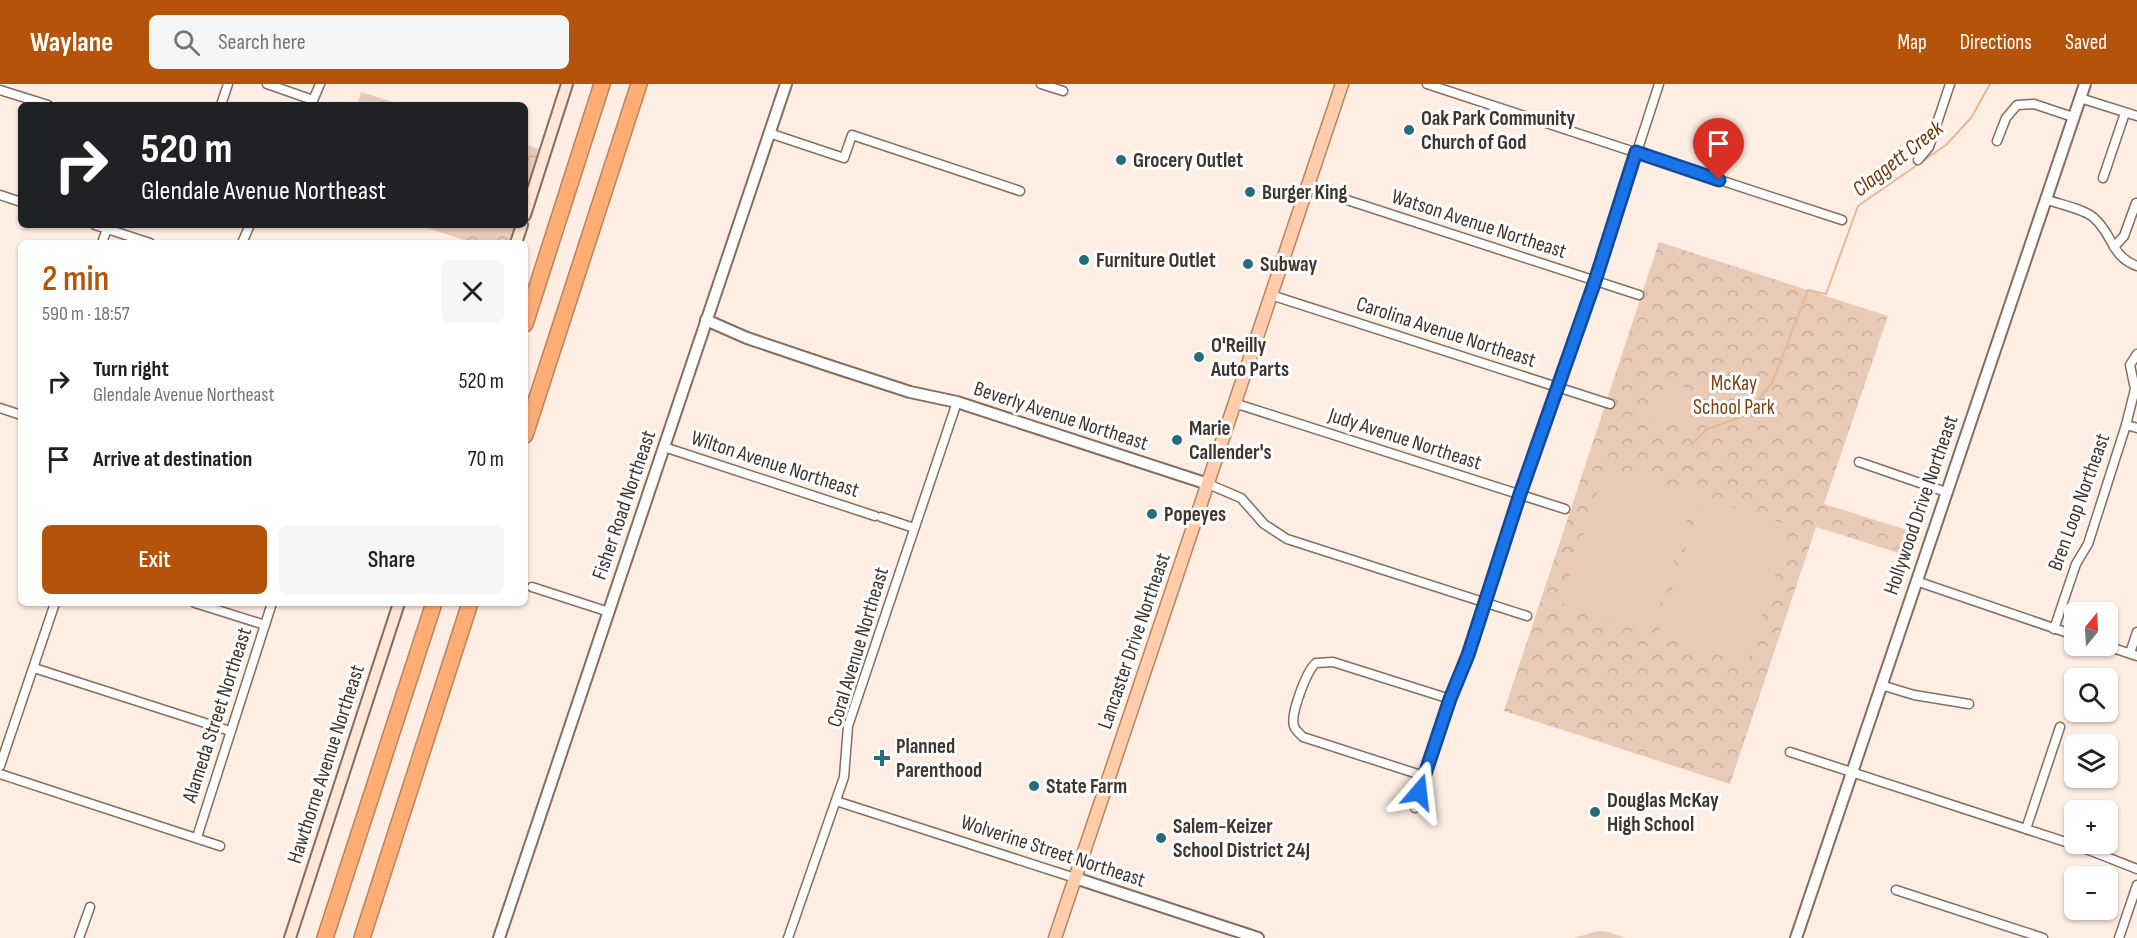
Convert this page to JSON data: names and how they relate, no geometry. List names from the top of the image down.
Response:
{
  "streets": {
    "main road": ["Lancaster Drive Northeast", "Hawthorne Avenue Northeast"],
    "street": [
      "Watson Avenue Northeast",
      "Carolina Avenue Northeast",
      "Beverly Avenue Northeast",
      "Judy Avenue Northeast",
      "Wilton Avenue Northeast",
      "Bren Loop Northeast",
      "Fisher Road Northeast",
      "Hollywood Drive Northeast",
      "Coral Avenue Northeast",
      "Alameda Street Northeast",
      "Wolverine Street Northeast"
    ]
  },
  "crossings": [
    ["Watson Avenue Northeast", "Lancaster Drive Northeast"],
    ["Carolina Avenue Northeast", "Lancaster Drive Northeast"],
    ["Beverly Avenue Northeast", "Fisher Road Northeast"],
    ["Beverly Avenue Northeast", "Lancaster Drive Northeast"],
    ["Beverly Avenue Northeast", "Coral Avenue Northeast"],
    ["Judy Avenue Northeast", "Lancaster Drive Northeast"],
    ["Wilton Avenue Northeast", "Fisher Road Northeast"],
    ["Wilton Avenue Northeast", "Coral Avenue Northeast"],
    ["Lancaster Drive Northeast", "Wolverine Street Northeast"],
    ["Coral Avenue Northeast", "Wolverine Street Northeast"]
  ],
  "water": ["Claggett Creek"],
  "parks": ["McKay School Park"],
  "places": {
    "other": [
      "Oak Park Community Church of God",
      "Grocery Outlet",
      "Burger King",
      "Furniture Outlet",
      "Subway",
      "O'Reilly Auto Parts",
      "Marie Callender's",
      "Popeyes",
      "State Farm",
      "Douglas McKay High School",
      "Salem-Keizer School District 24J"
    ],
    "health": ["Planned Parenthood"]
  },
  "north": "top",
  "page": {
    "header": "Waylane",
    "search": "Search here",
    "nav": ["Map", "Directions", "Saved"],
    "turn": ["520 m", "Glendale Avenue Northeast"],
    "heading": ["2 min", "590 m · 18:57"],
    "list": [
      {
        "name": "Turn right",
        "note": "Glendale Avenue Northeast",
        "value": "520 m"
      },
      {
        "name": "Arrive at destination",
        "value": "70 m"
      }
    ],
    "buttons": ["Exit", "Share"],
    "map_buttons": ["+", "−"]
  }
}
